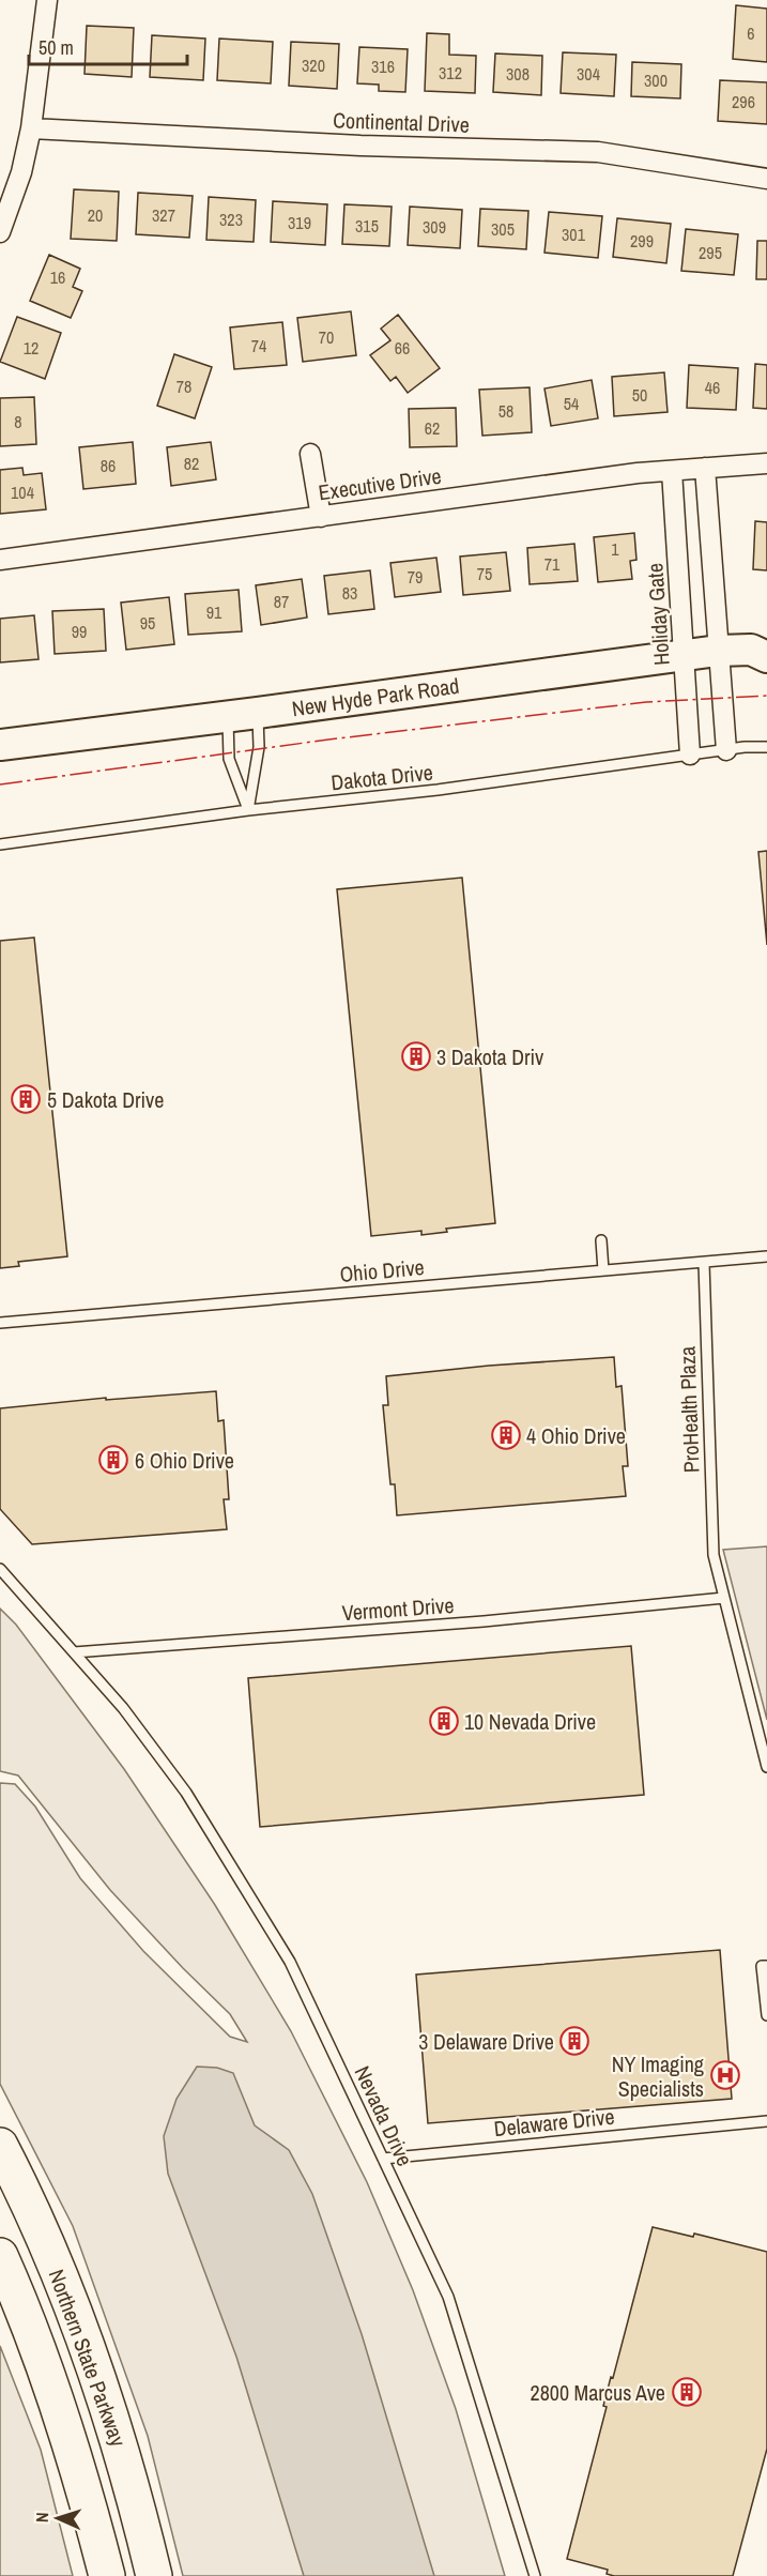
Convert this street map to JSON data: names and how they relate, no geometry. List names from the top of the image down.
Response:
{
  "streets": {
    "highway": ["Northern State Parkway"],
    "main road": ["New Hyde Park Road"],
    "street": ["Continental Drive", "Executive Drive", "Holiday Gate"],
    "lane": [
      "Dakota Drive",
      "Ohio Drive",
      "ProHealth Plaza",
      "Vermont Drive",
      "Nevada Drive",
      "Delaware Drive"
    ]
  },
  "crossings": [
    ["Executive Drive", "Holiday Gate"],
    ["Holiday Gate", "New Hyde Park Road"],
    ["Holiday Gate", "Dakota Drive"],
    ["Ohio Drive", "ProHealth Plaza"],
    ["ProHealth Plaza", "Vermont Drive"],
    ["Vermont Drive", "Nevada Drive"],
    ["Nevada Drive", "Delaware Drive"]
  ],
  "places": {
    "building": [
      "3 Dakota Driv",
      "5 Dakota Drive",
      "4 Ohio Drive",
      "6 Ohio Drive",
      "10 Nevada Drive",
      "3 Delaware Drive",
      "2800 Marcus Ave"
    ],
    "hospital": ["NY Imaging Specialists"]
  },
  "house_numbers": [
    "6",
    "320",
    "316",
    "312",
    "308",
    "304",
    "300",
    "296",
    "20",
    "327",
    "323",
    "319",
    "315",
    "309",
    "305",
    "301",
    "299",
    "295",
    "16",
    "70",
    "74",
    "12",
    "66",
    "78",
    "46",
    "50",
    "54",
    "58",
    "8",
    "62",
    "82",
    "86",
    "104",
    "1",
    "71",
    "75",
    "79",
    "83",
    "87",
    "91",
    "95",
    "99"
  ],
  "scale_bar": "50 m",
  "north": "left"
}
